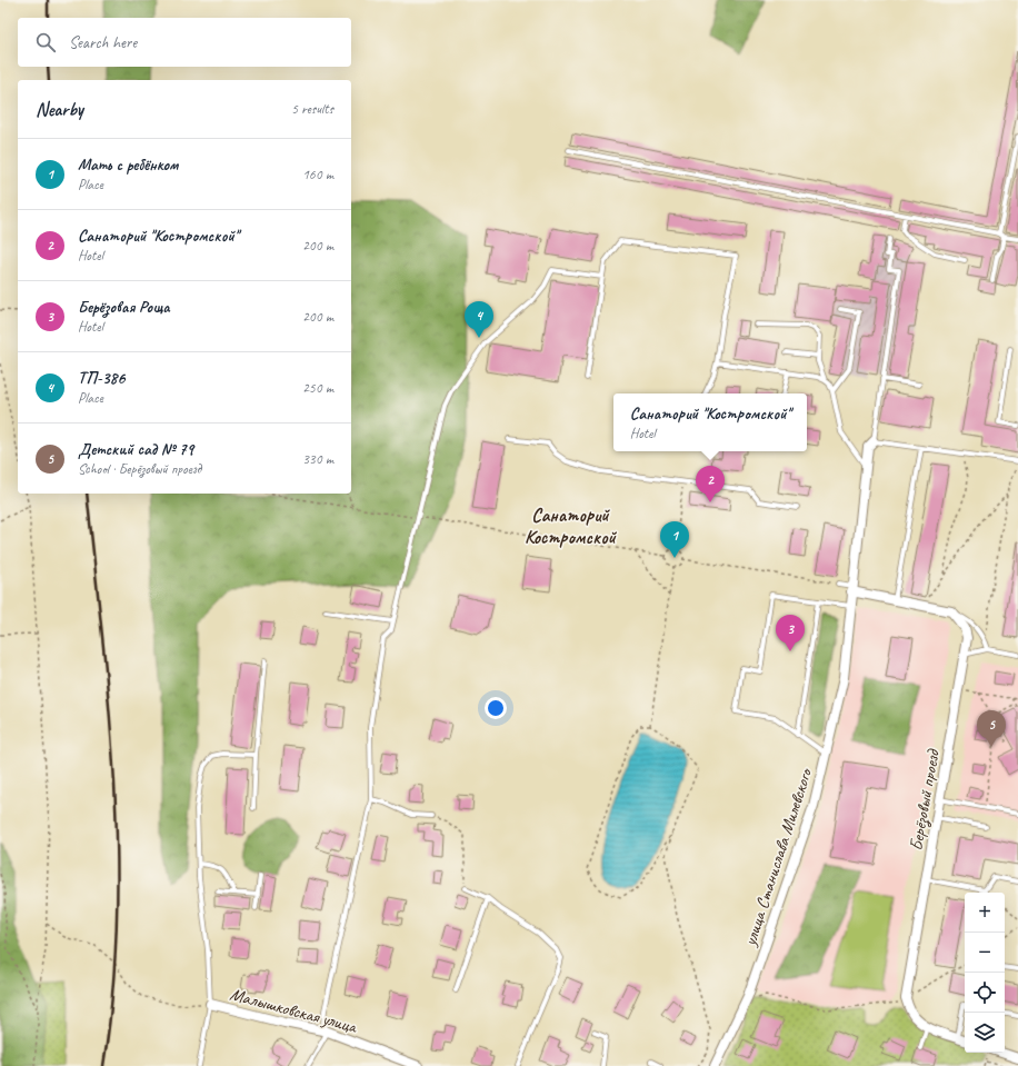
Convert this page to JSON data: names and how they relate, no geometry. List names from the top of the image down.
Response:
{
  "streets": {
    "street": ["Берёзовый проезд", "улица Станислава Милевского", "Малышковская улица"]
  },
  "districts": ["Санаторий Костромской"],
  "page": {
    "search": "Search here",
    "heading": ["Nearby", "5 results"],
    "list": [
      {
        "mark": "1",
        "name": "Мать с ребёнком",
        "note": "Place",
        "value": "160 m"
      },
      {
        "mark": "2",
        "name": "Санаторий \"Костромской\"",
        "note": "Hotel",
        "value": "200 m"
      },
      {
        "mark": "3",
        "name": "Берёзовая Роща",
        "note": "Hotel",
        "value": "200 m"
      },
      {
        "mark": "4",
        "name": "ТП-386",
        "note": "Place",
        "value": "250 m"
      },
      {
        "mark": "5",
        "name": "Детский сад № 79",
        "note": "School · Берёзовый проезд",
        "value": "330 m"
      }
    ],
    "pins": [
      "4",
      "2",
      "1",
      "3",
      "5"
    ],
    "popup": ["Санаторий \"Костромской\"", "Hotel"],
    "map_buttons": ["+", "−"]
  }
}
